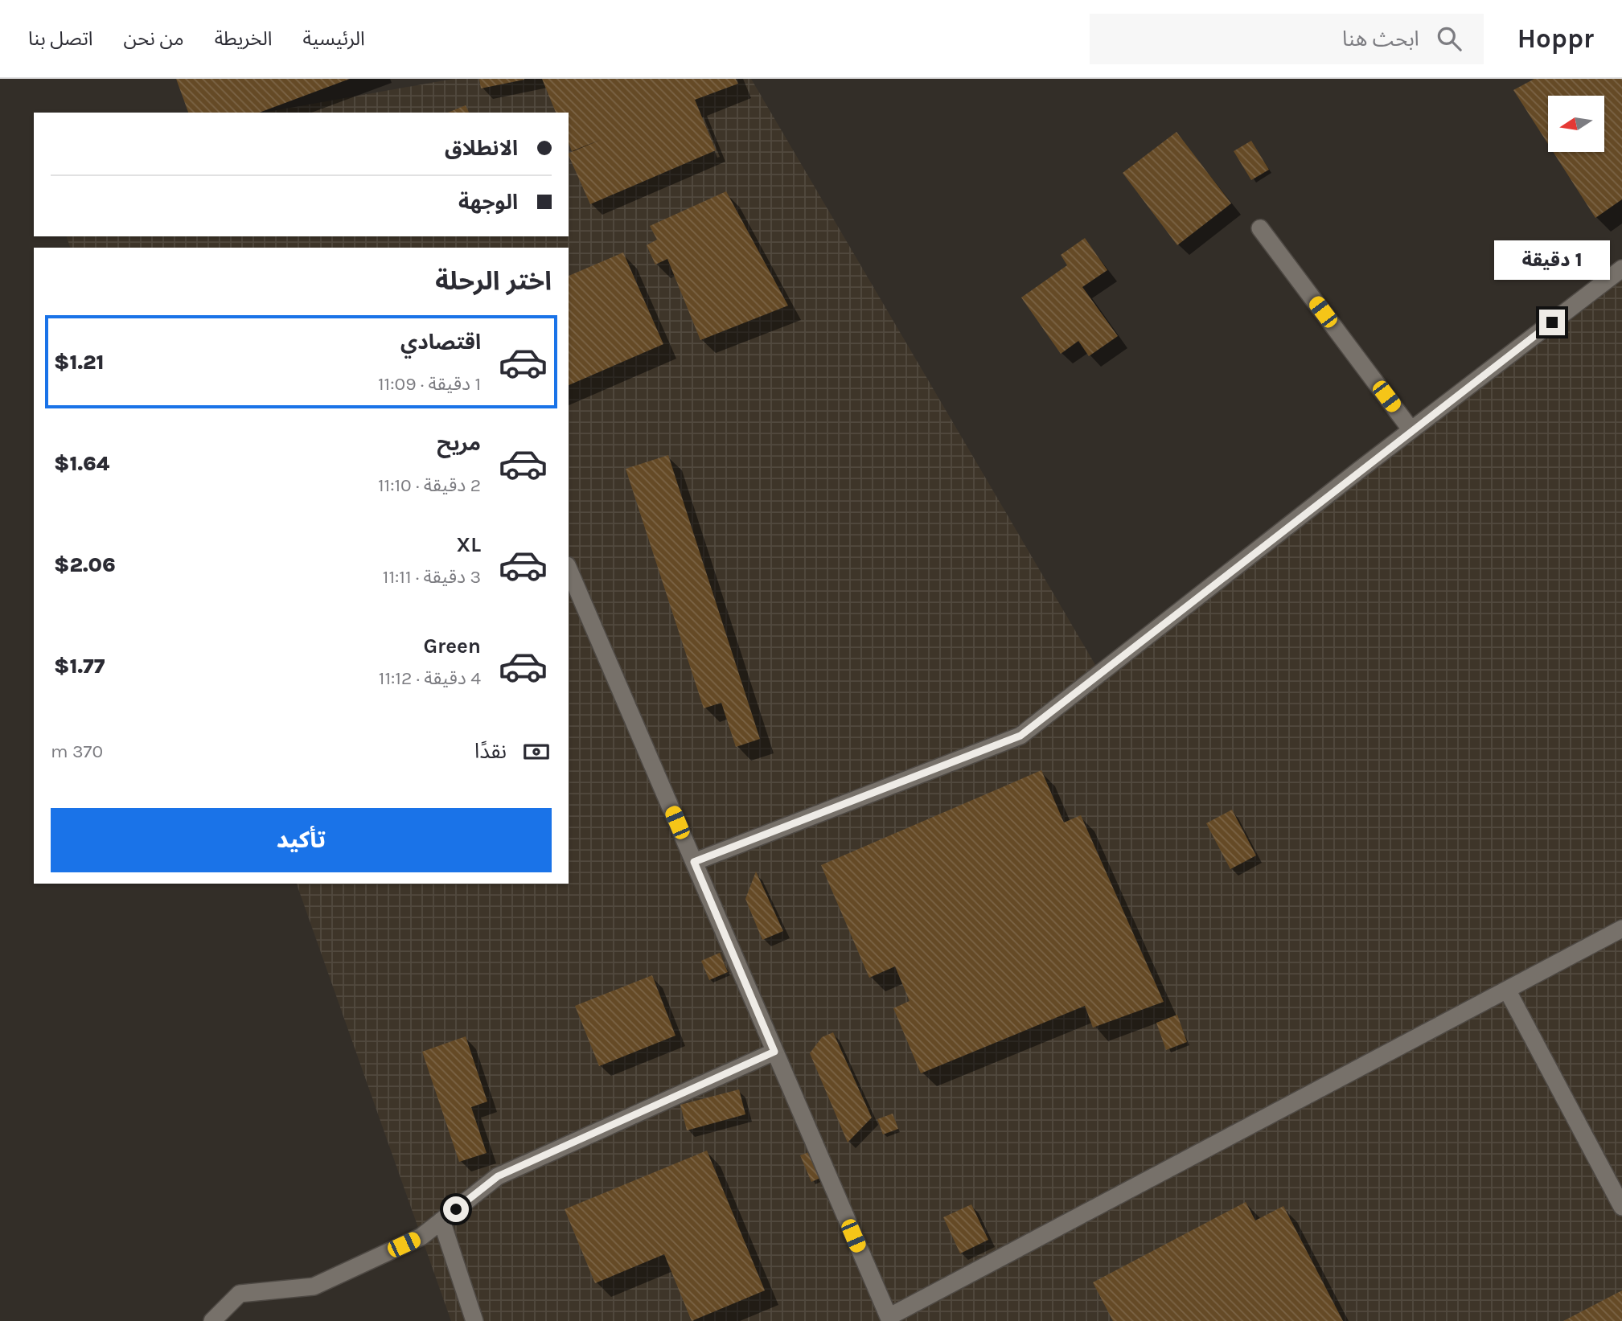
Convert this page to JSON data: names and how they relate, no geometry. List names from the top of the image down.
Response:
{
  "north": "left",
  "page": {
    "header": "Hoppr",
    "search": "ابحث هنا",
    "nav": [
      "الرئيسية",
      "الخريطة",
      "من نحن",
      "اتصل بنا"
    ],
    "banner": ["الانطلاق", "الوجهة"],
    "bubble": "1 دقيقة",
    "heading": "اختر الرحلة",
    "list": [
      {
        "name": "اقتصادي",
        "note": "1 دقيقة · 11:09",
        "value": "$1.21"
      },
      {
        "name": "مريح",
        "note": "2 دقيقة · 11:10",
        "value": "$1.64"
      },
      {
        "name": "XL",
        "note": "3 دقيقة · 11:11",
        "value": "$2.06"
      },
      {
        "name": "Green",
        "note": "4 دقيقة · 11:12",
        "value": "$1.77"
      }
    ],
    "pay": ["نقدًا", "370 m"],
    "buttons": "تأكيد"
  }
}
